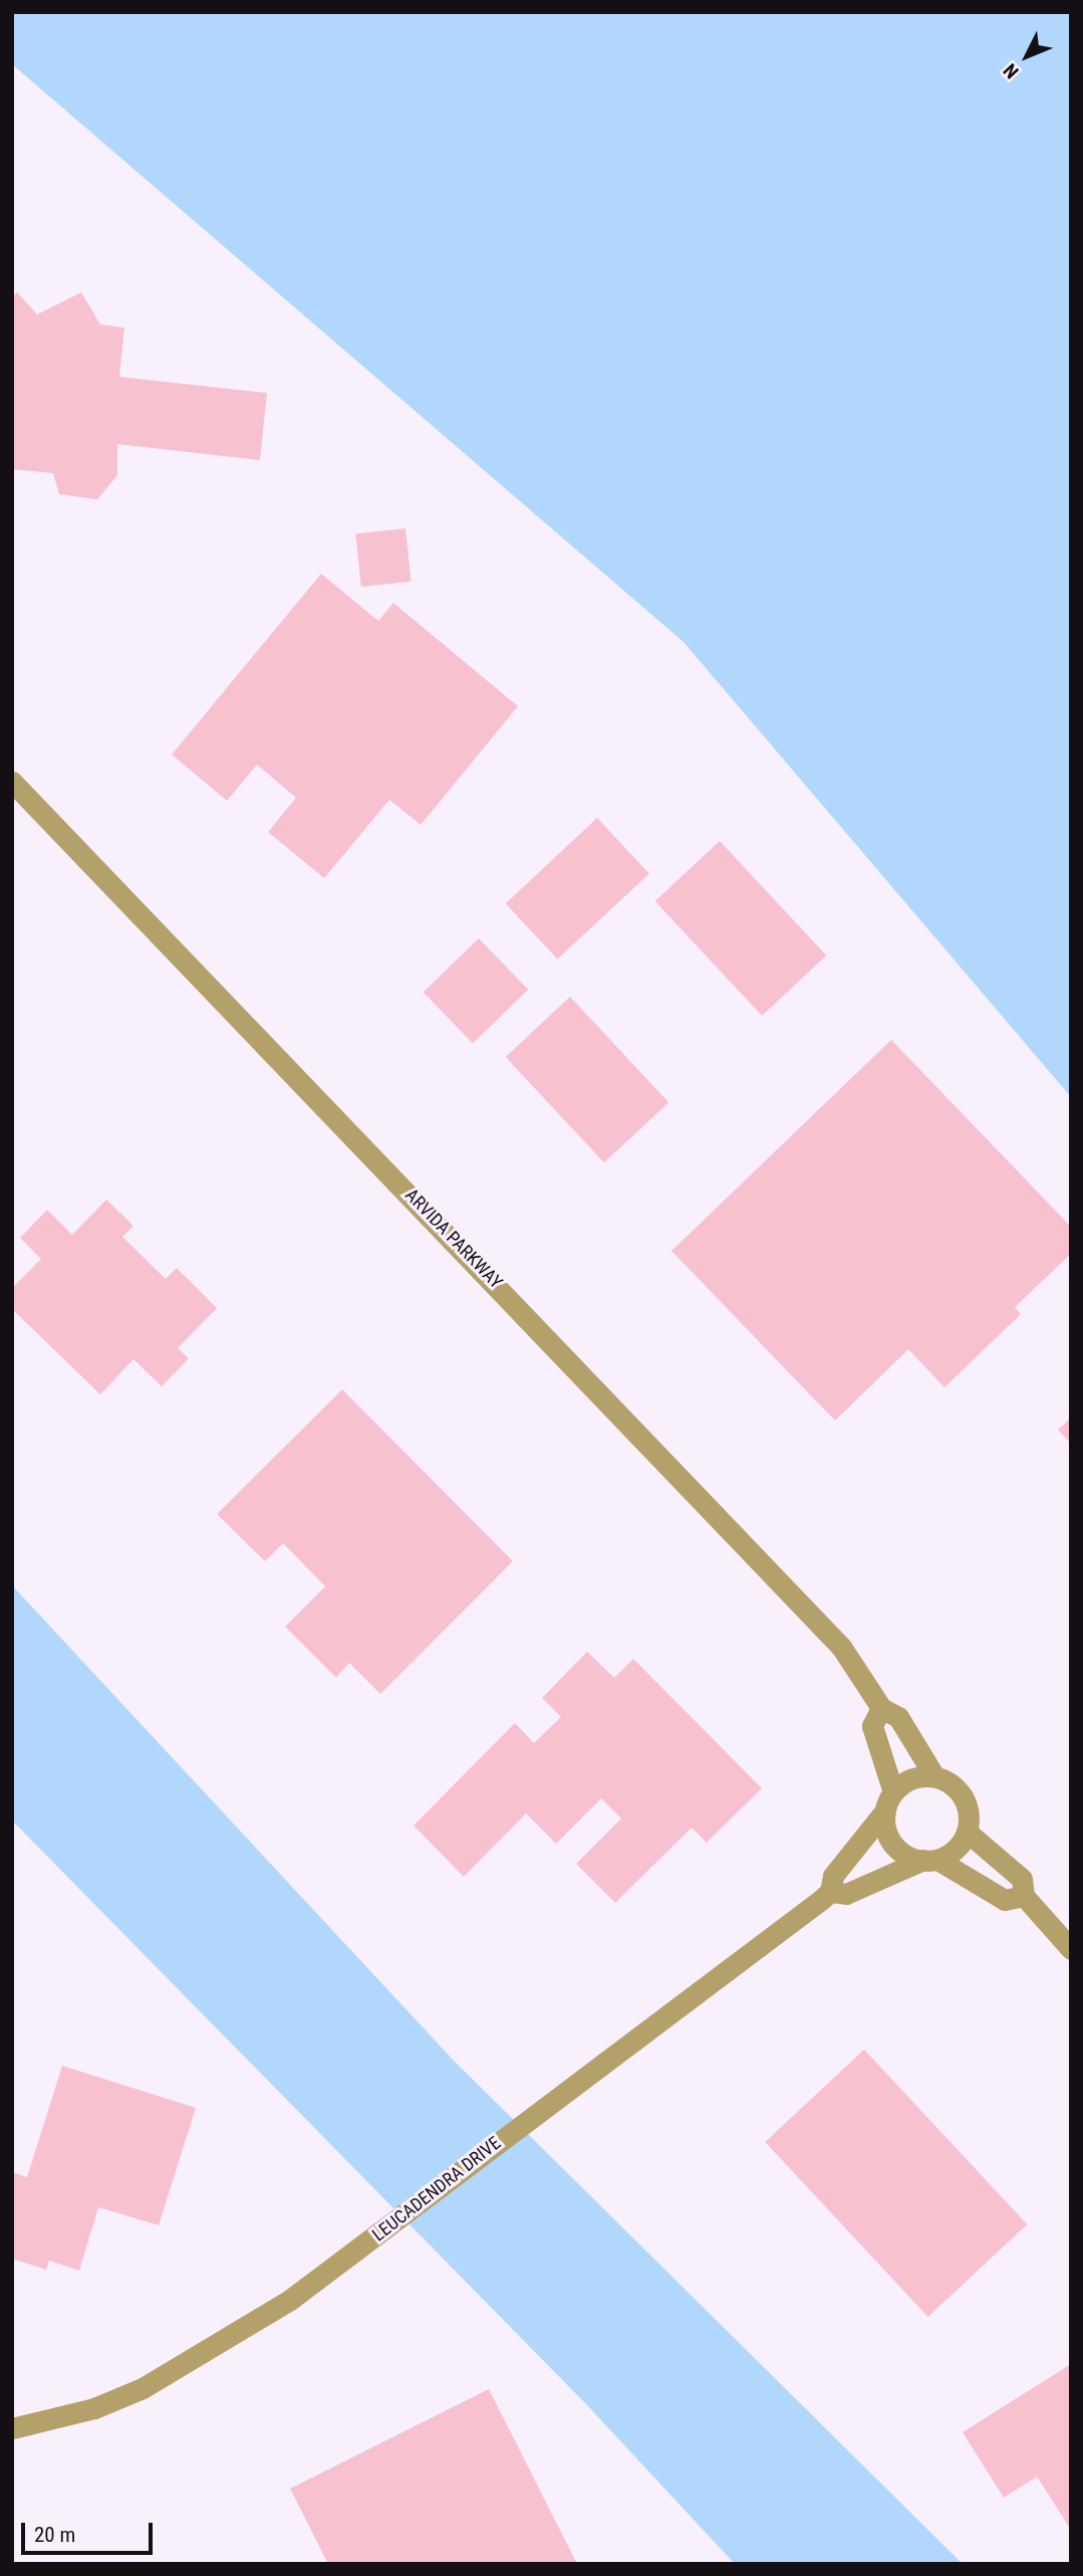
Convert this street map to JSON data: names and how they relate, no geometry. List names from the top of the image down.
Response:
{
  "streets": {
    "street": ["ARVIDA PARKWAY", "LEUCADENDRA DRIVE"]
  },
  "crossings": [
    ["ARVIDA PARKWAY", "LEUCADENDRA DRIVE"]
  ],
  "scale_bar": "20 m",
  "north": "bottom left"
}
